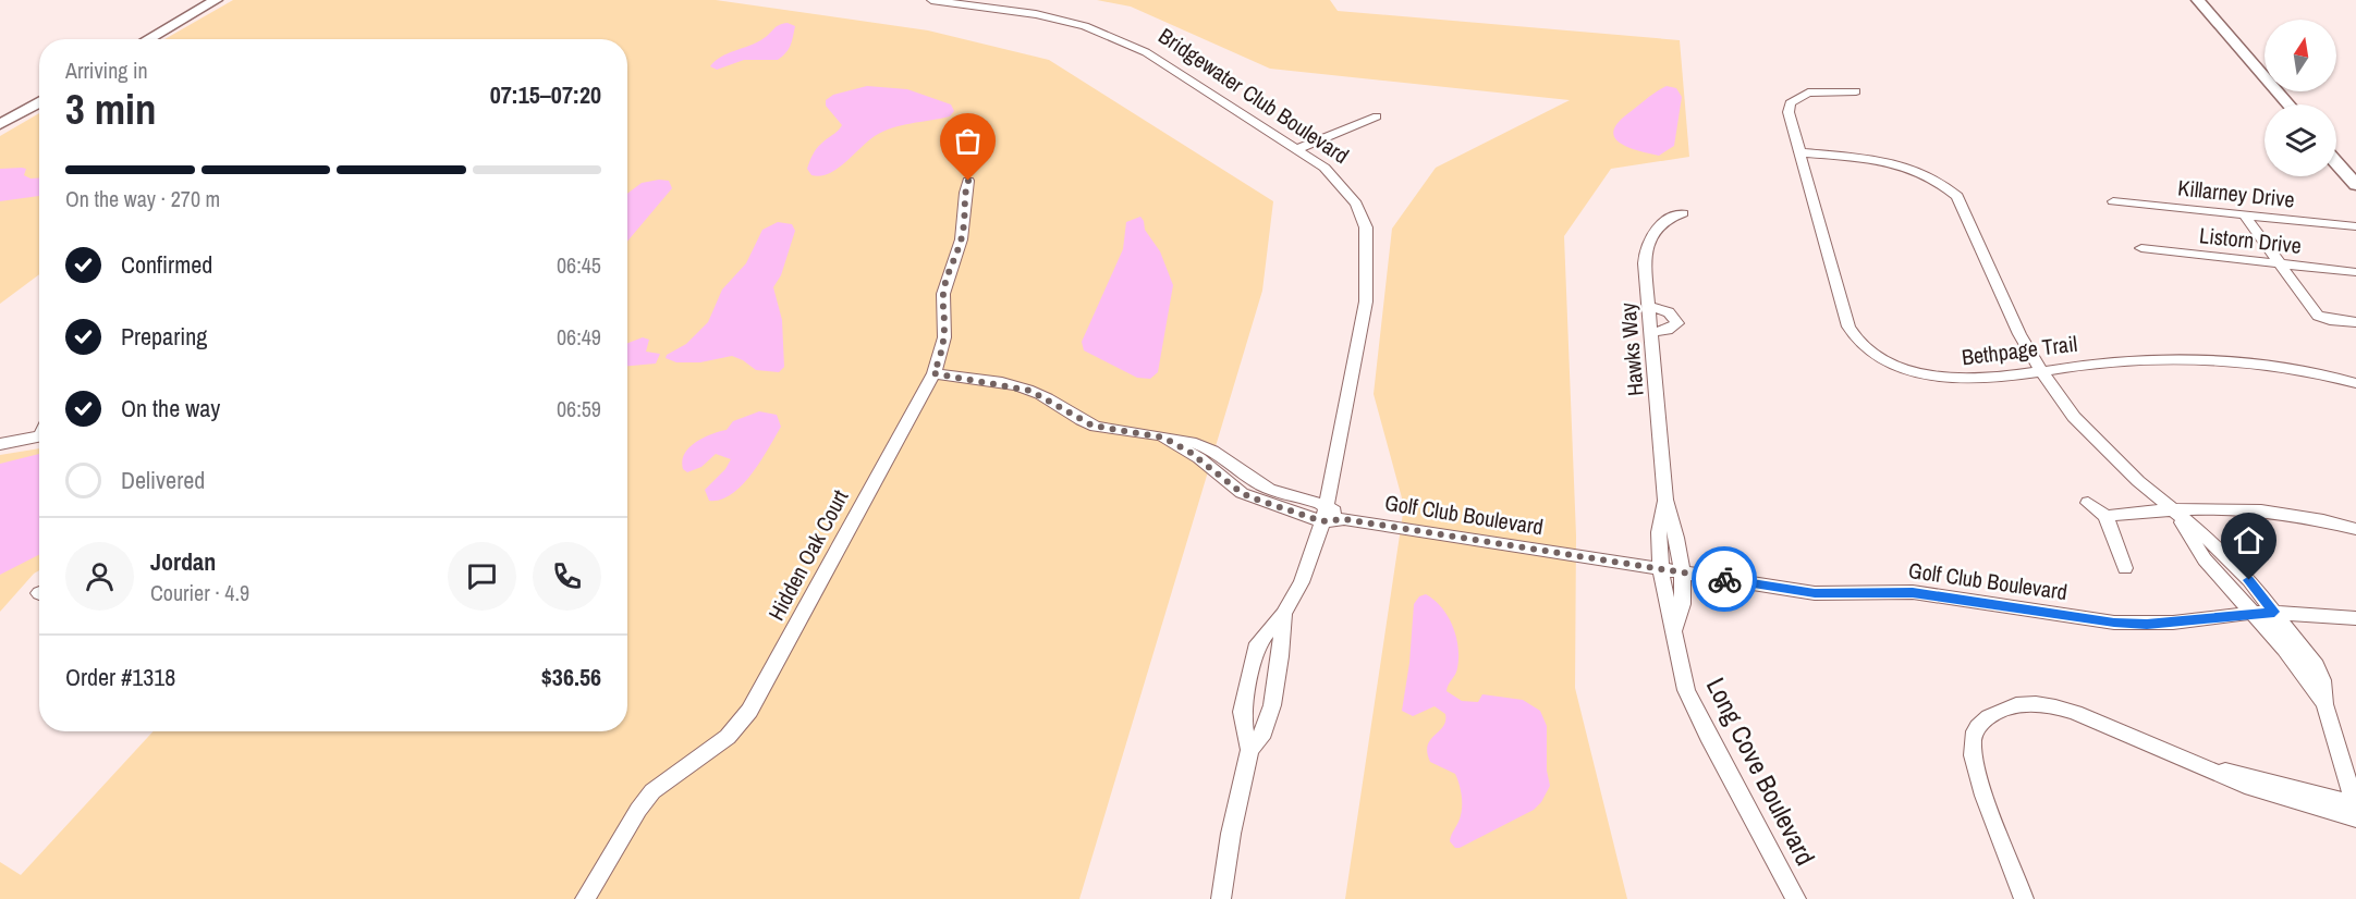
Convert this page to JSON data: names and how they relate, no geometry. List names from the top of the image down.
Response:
{
  "streets": {
    "street": [
      "Bridgewater Club Boulevard",
      "Killarney Drive",
      "Listorn Drive",
      "Hawks Way",
      "Bethpage Trail",
      "Golf Club Boulevard",
      "Hidden Oak Court",
      "Long Cove Boulevard"
    ]
  },
  "crossings": [
    ["Bridgewater Club Boulevard", "Golf Club Boulevard"],
    ["Hawks Way", "Golf Club Boulevard"],
    ["Hawks Way", "Long Cove Boulevard"],
    ["Golf Club Boulevard", "Hidden Oak Court"],
    ["Golf Club Boulevard", "Long Cove Boulevard"]
  ],
  "north": "top",
  "page": {
    "heading": ["3 min", "Arriving in", "07:15–07:20"],
    "panel": [
      "Jordan",
      "Courier · 4.9",
      "Order #1318",
      "$36.56"
    ],
    "bar": "On the way · 270 m",
    "list": [
      ["Confirmed", "06:45"],
      ["Preparing", "06:49"],
      ["On the way", "06:59"],
      "Delivered"
    ]
  }
}
